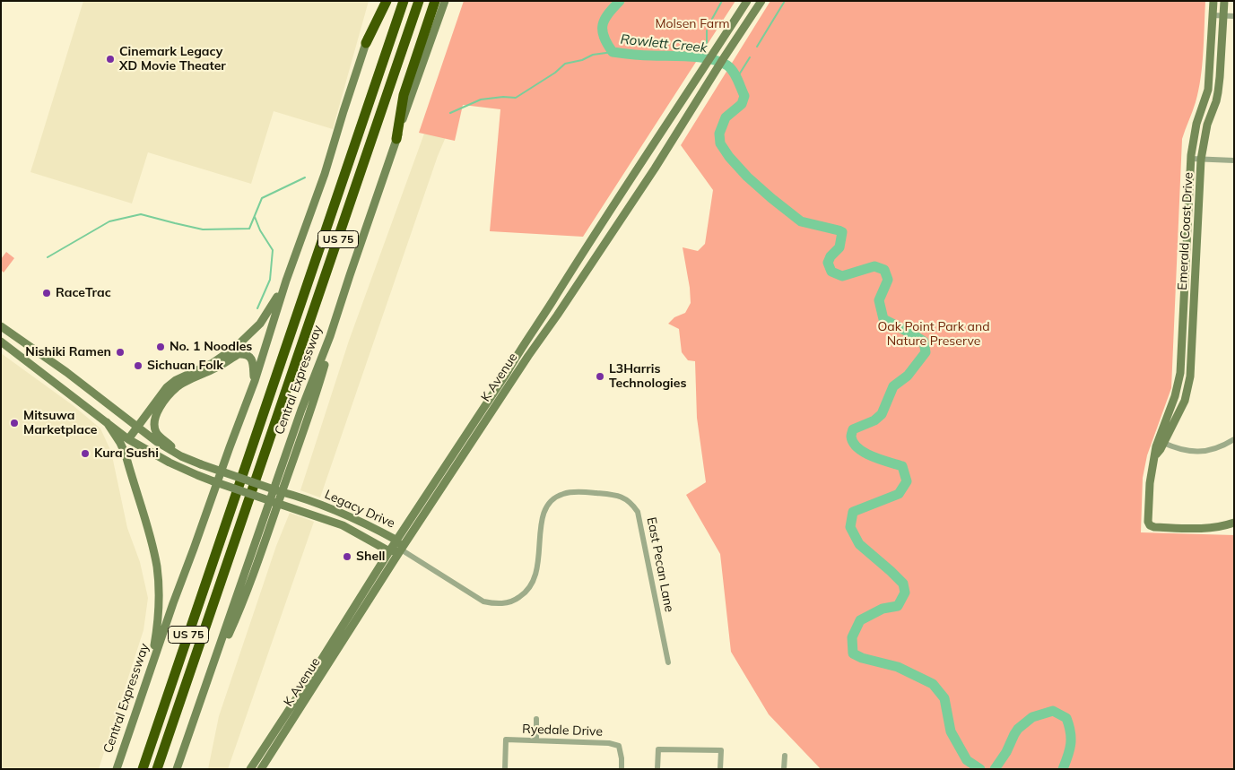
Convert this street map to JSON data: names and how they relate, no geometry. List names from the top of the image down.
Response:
{
  "streets": {
    "highway": ["US 75", "Central Expressway"],
    "main road": ["Emerald Coast Drive", "K Avenue", "Legacy Drive"],
    "street": ["East Pecan Lane", "Ryedale Drive"]
  },
  "crossings": [
    ["K Avenue", "Legacy Drive"],
    ["K Avenue", "East Pecan Lane"],
    ["Legacy Drive", "East Pecan Lane"]
  ],
  "water": ["Rowlett Creek"],
  "parks": ["Molsen Farm", "Oak Point Park and Nature Preserve"],
  "places": [
    "Cinemark Legacy XD Movie Theater",
    "RaceTrac",
    "No. 1 Noodles",
    "Nishiki Ramen",
    "Sichuan Folk",
    "L3Harris Technologies",
    "Mitsuwa Marketplace",
    "Kura Sushi",
    "Shell"
  ]
}
